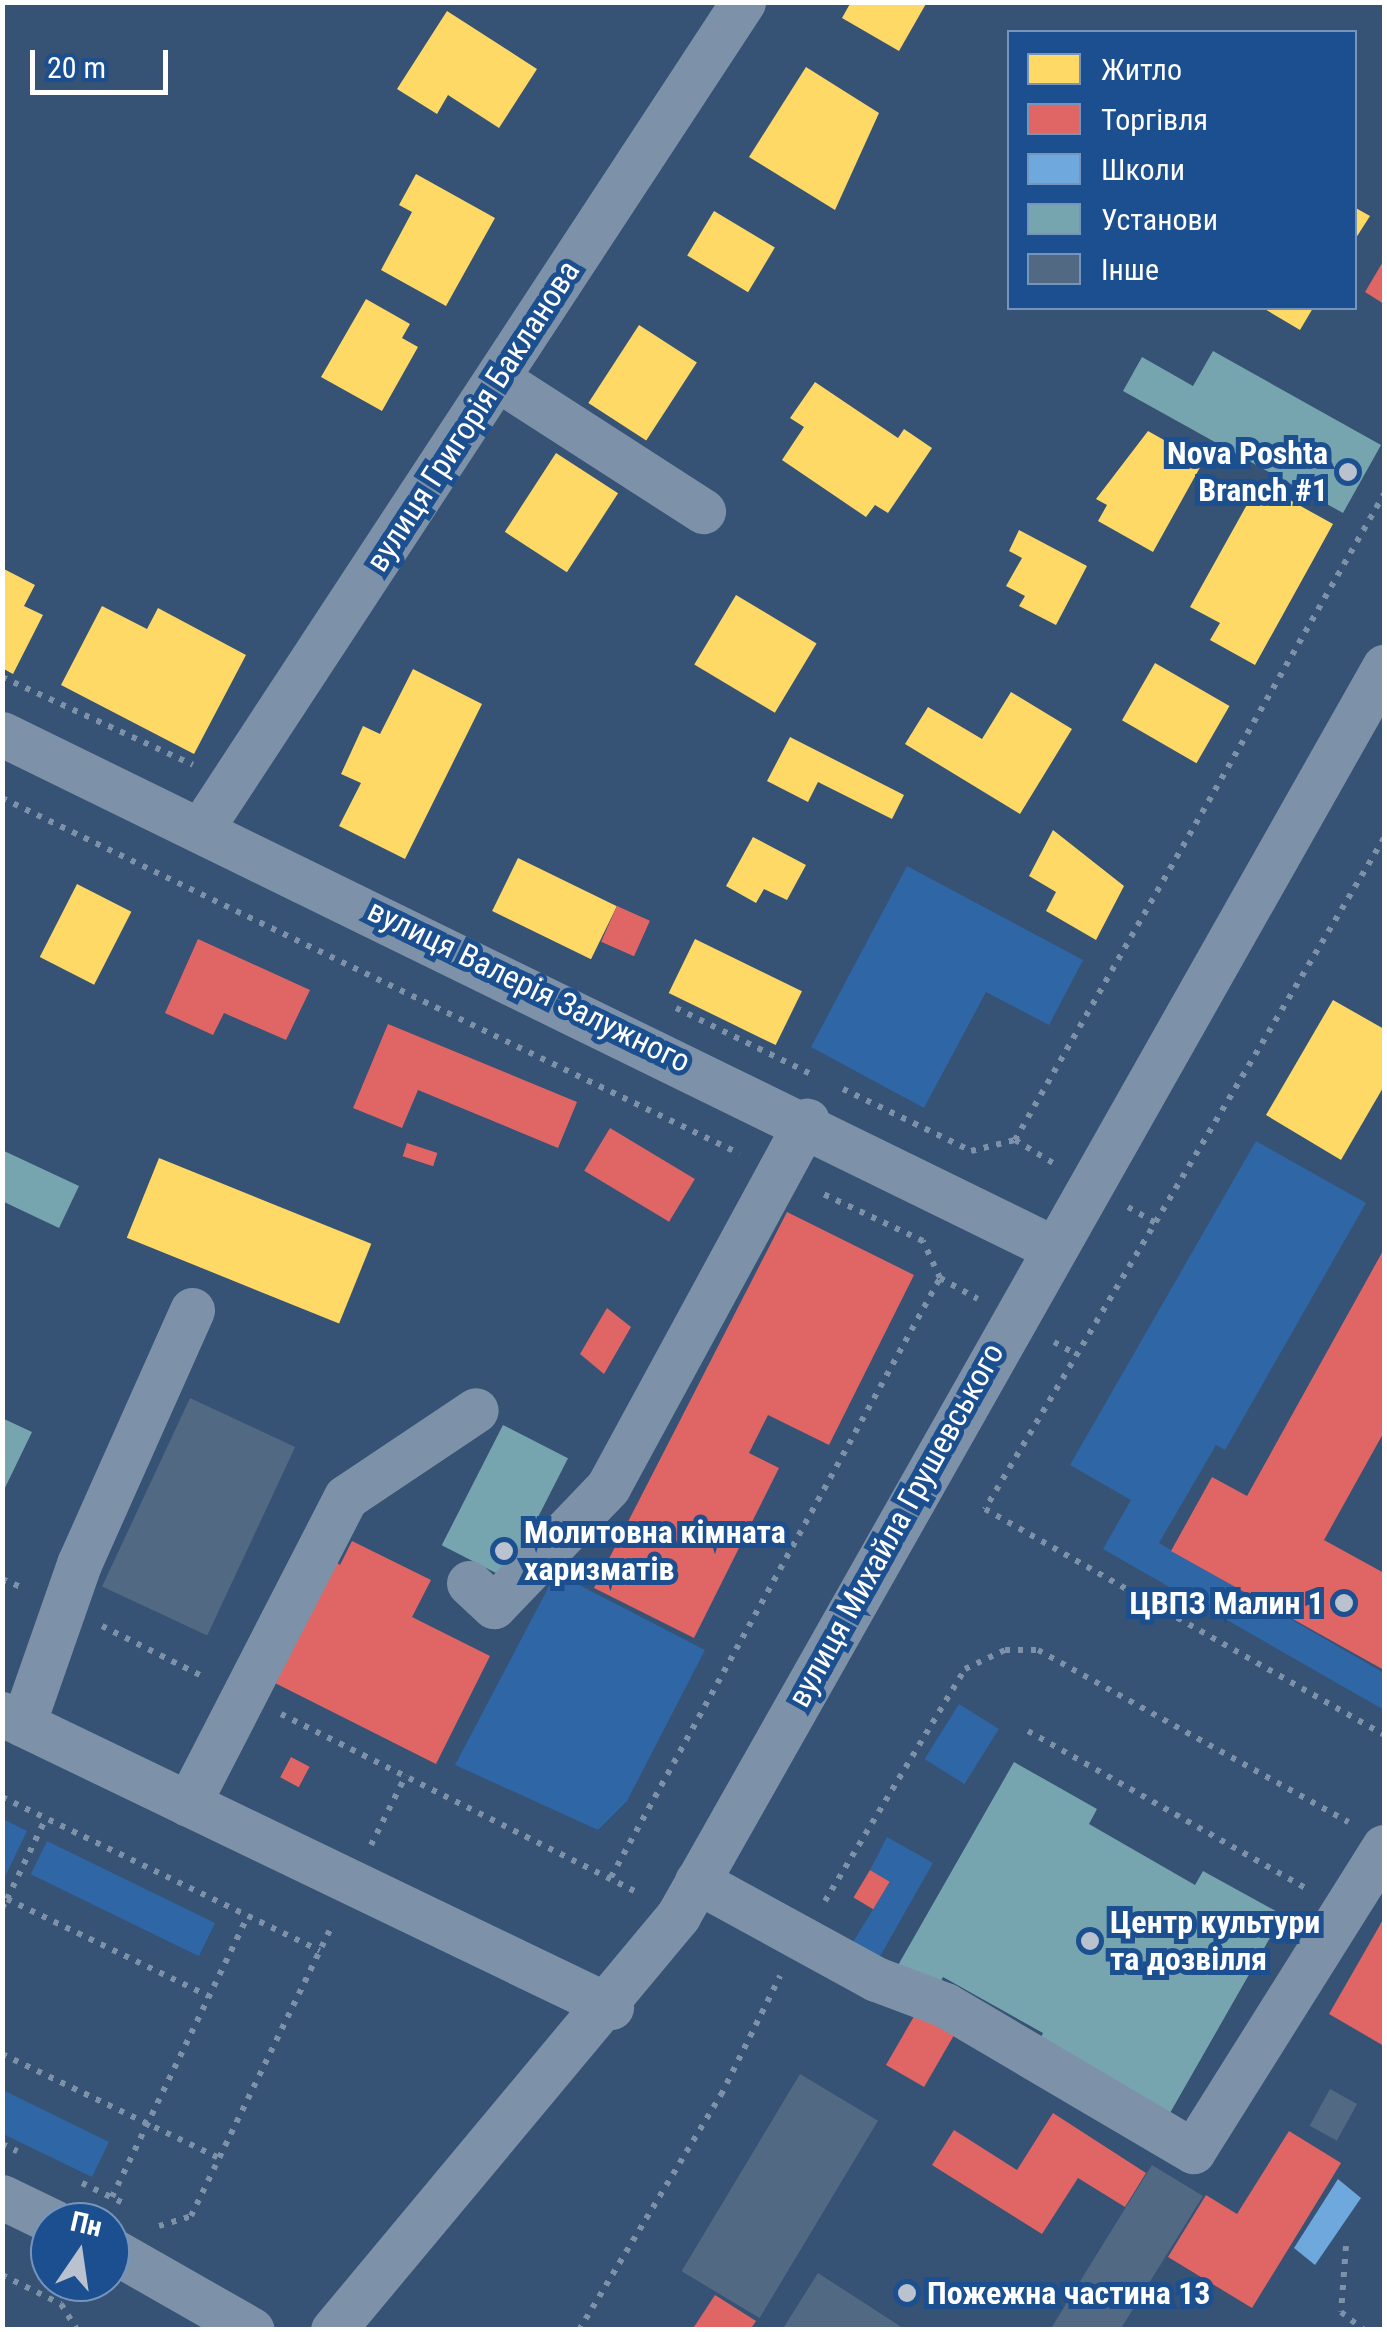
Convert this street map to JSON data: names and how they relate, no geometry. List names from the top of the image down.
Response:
{
  "streets": {
    "street": ["вулиця Григорія Бакланова", "вулиця Валерія Залужного", "вулиця Михайла Грушевського"]
  },
  "crossings": [
    ["вулиця Григорія Бакланова", "вулиця Валерія Залужного"],
    ["вулиця Валерія Залужного", "вулиця Михайла Грушевського"]
  ],
  "places": [
    "Nova Poshta Branch #1",
    "Молитовна кімната харизматів",
    "ЦВПЗ Малин 1",
    "Центр культури та дозвілля",
    "Пожежна частина 13"
  ],
  "legend": [
    "Житло",
    "Торгівля",
    "Школи",
    "Установи",
    "Інше"
  ],
  "scale_bar": "20 m",
  "north": "top"
}
